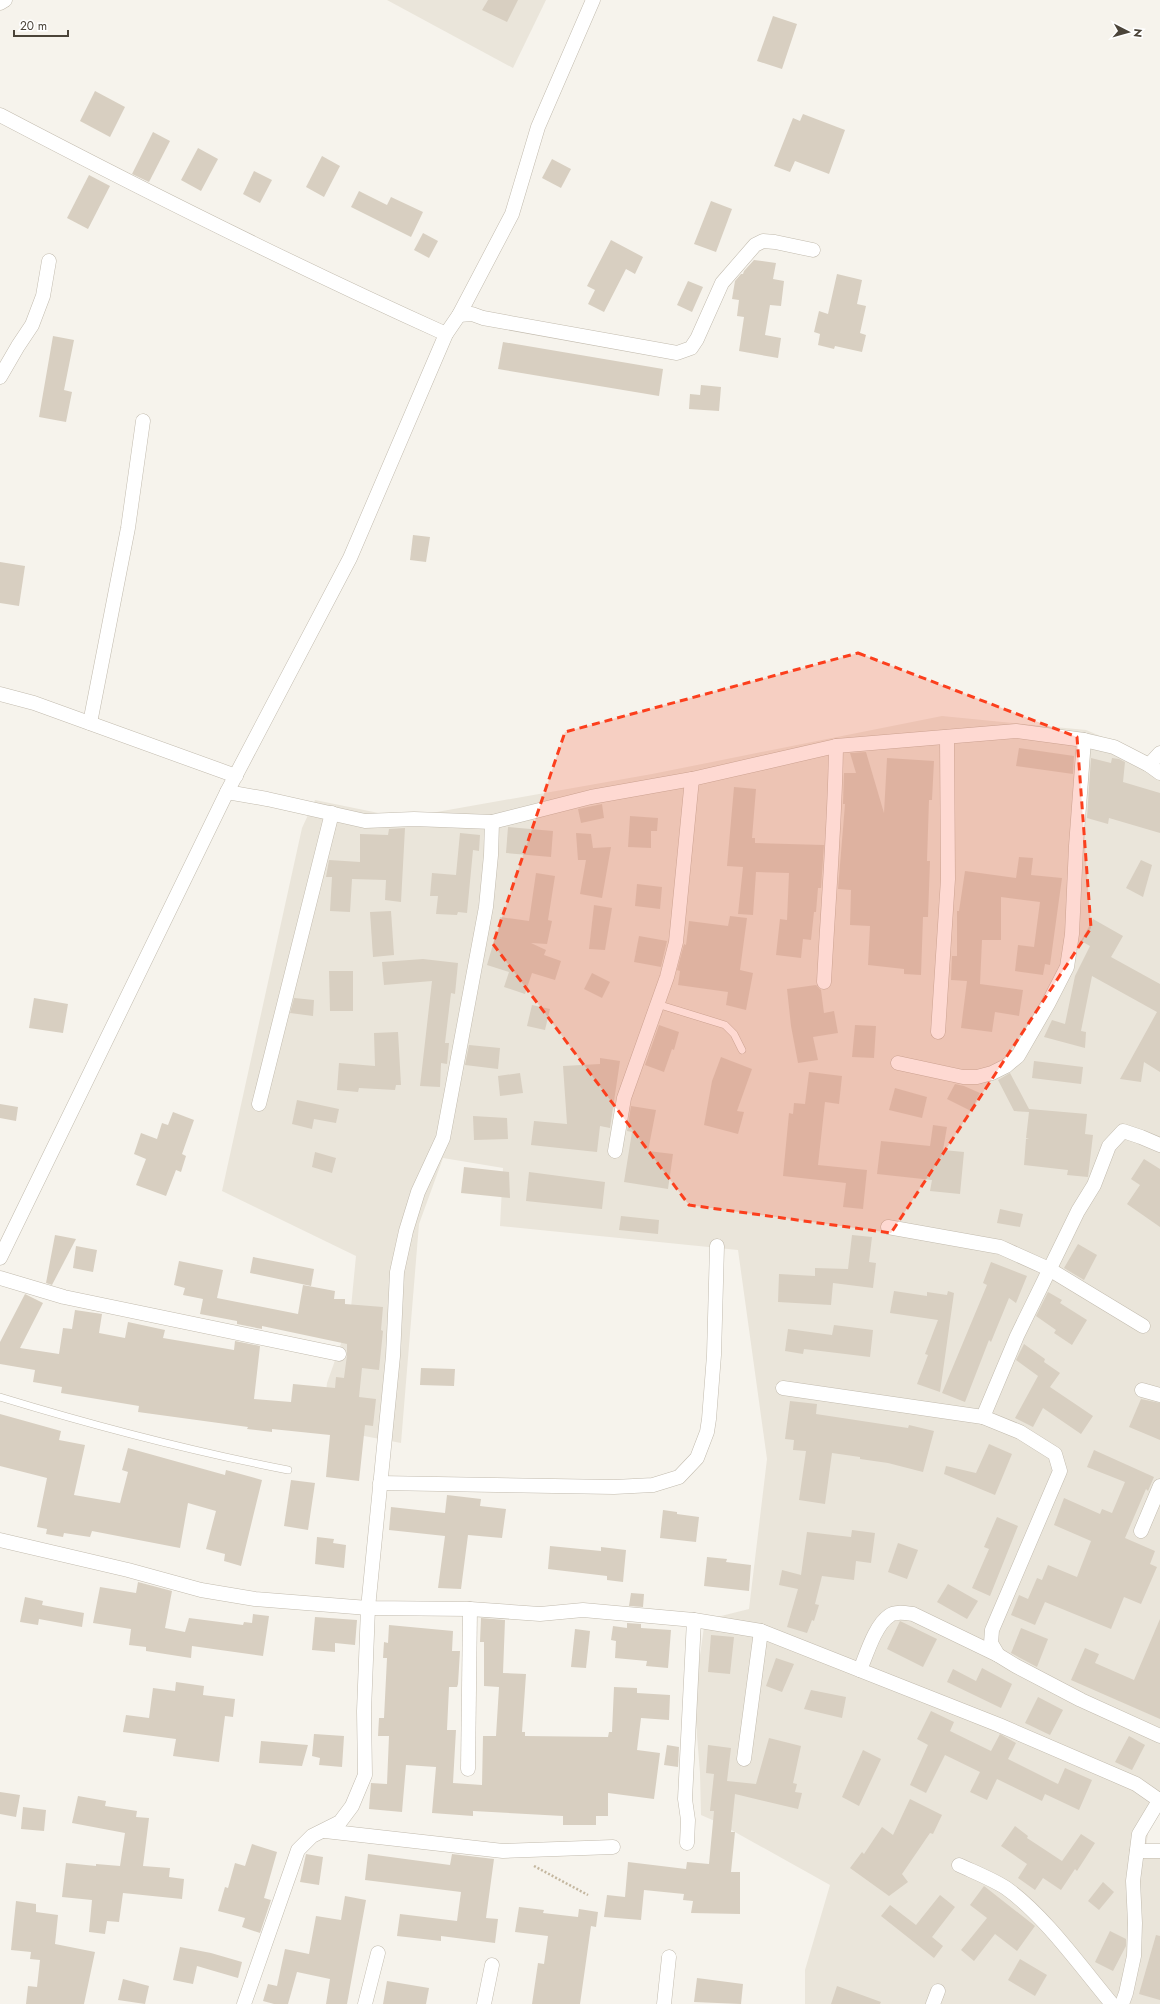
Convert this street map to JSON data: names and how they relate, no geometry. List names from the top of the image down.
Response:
{
  "scale_bar": "20 m",
  "north": "right"
}
